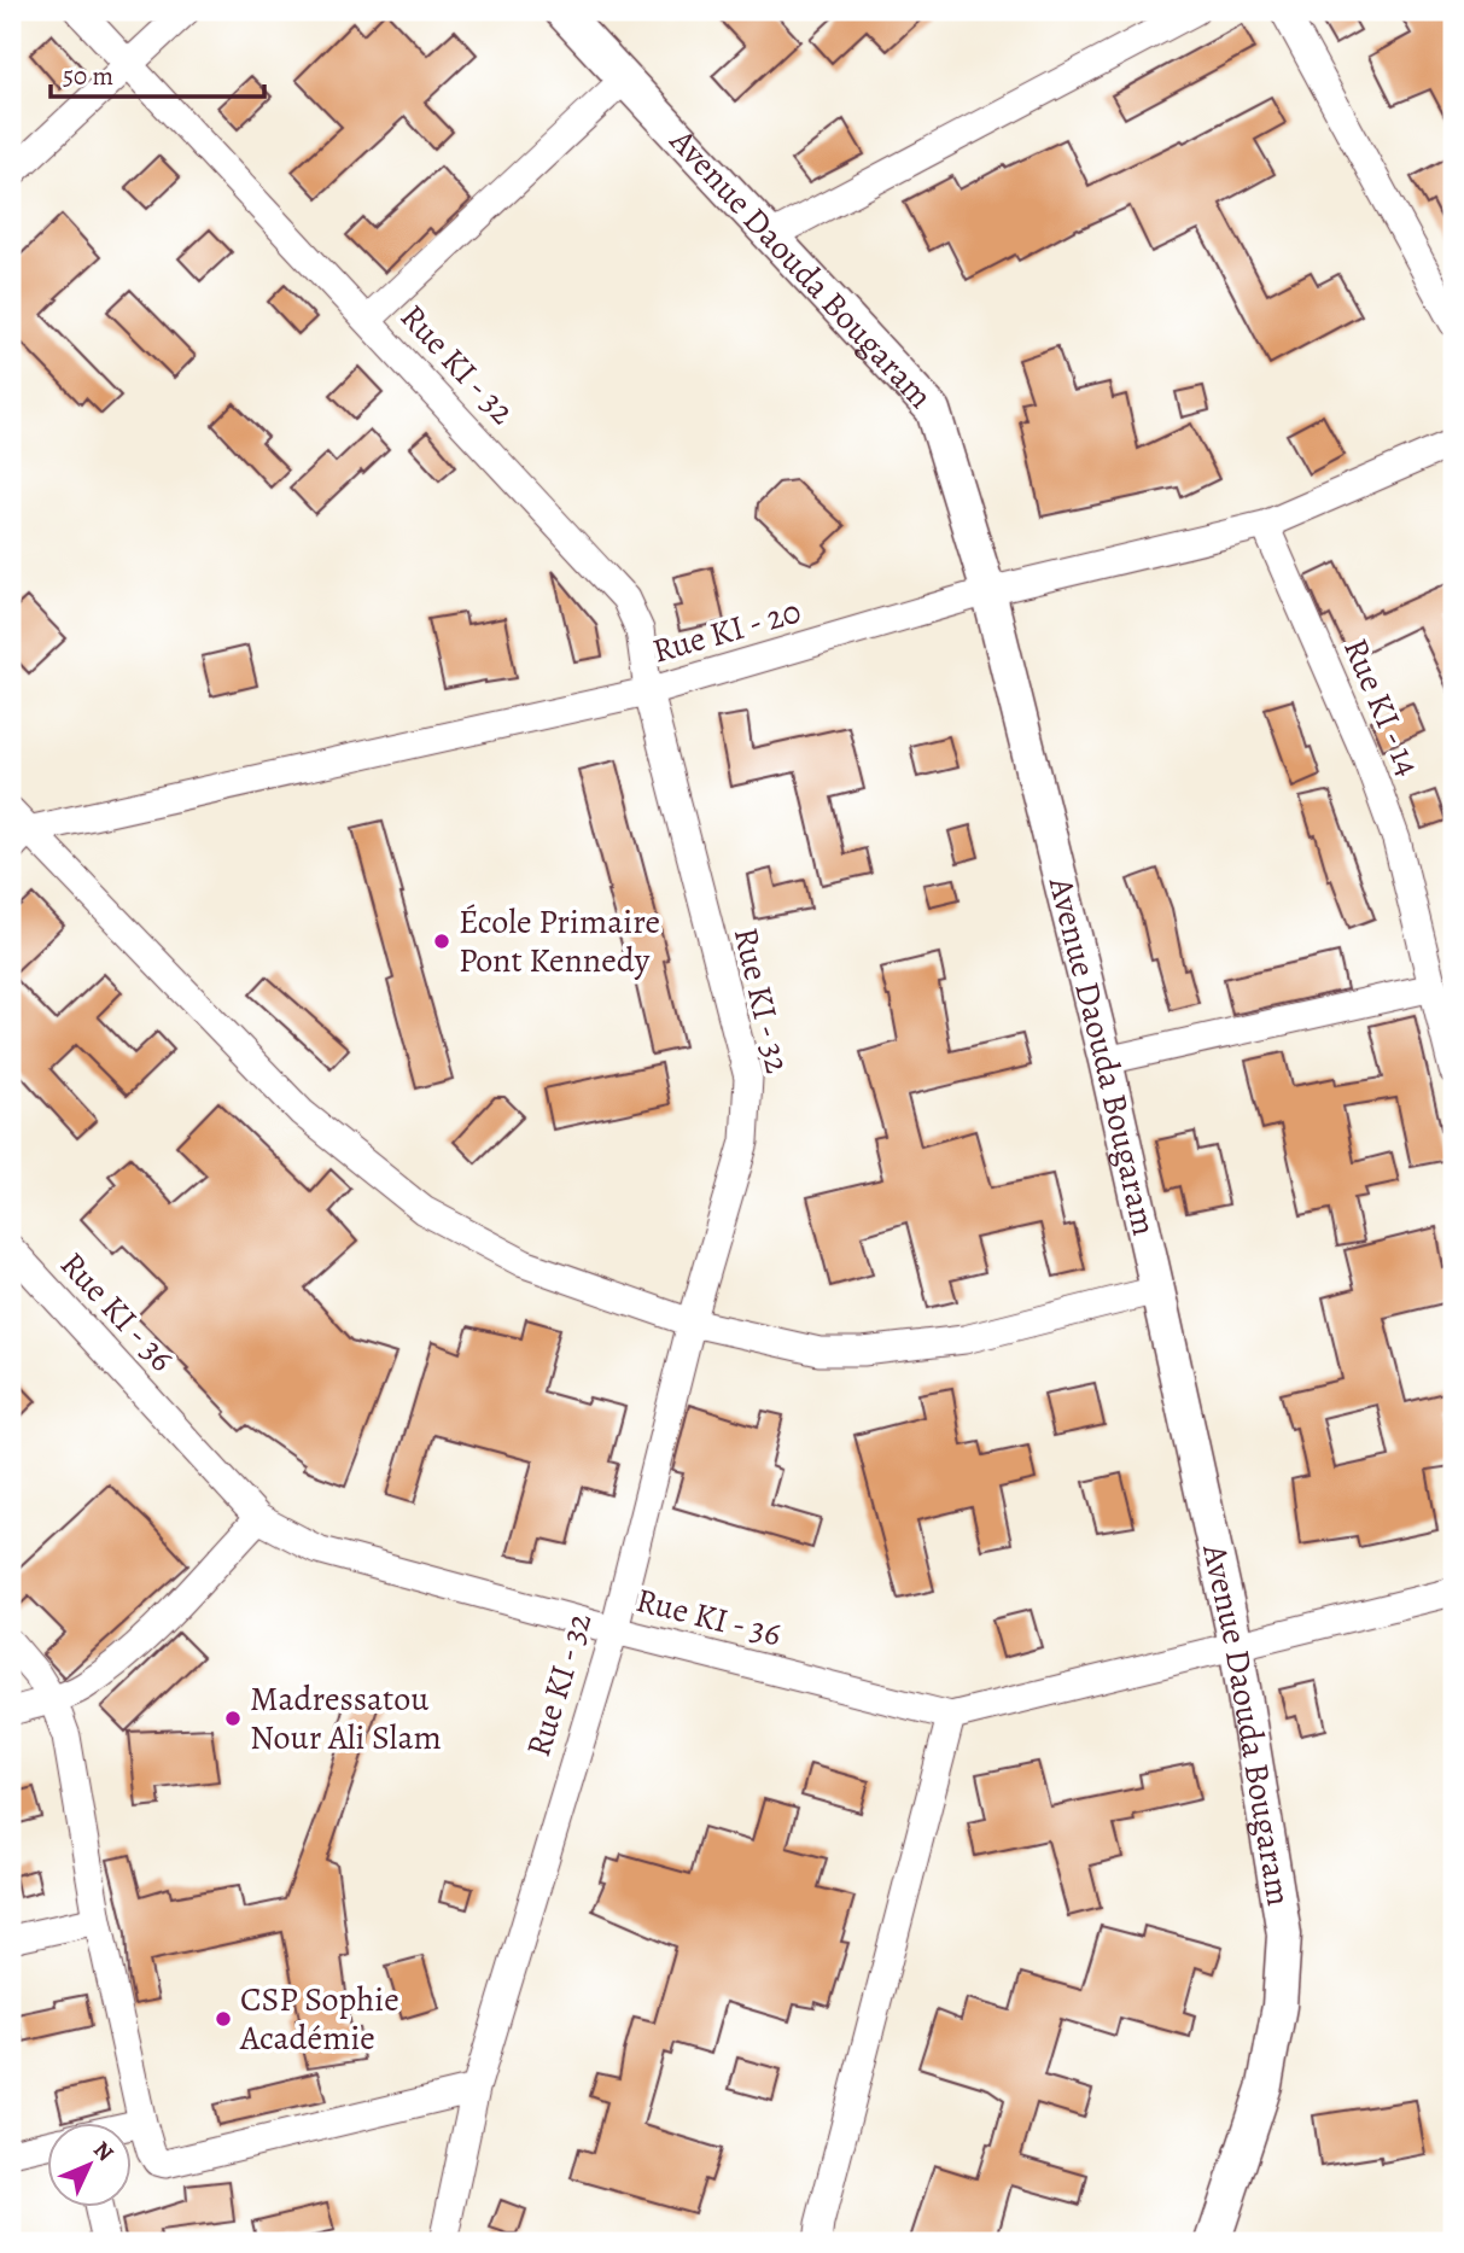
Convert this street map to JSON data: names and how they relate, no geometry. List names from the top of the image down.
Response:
{
  "streets": {
    "street": [
      "Avenue Daouda Bougaram",
      "Rue KI - 32",
      "Rue KI - 20",
      "Rue KI - 14",
      "Rue KI - 36"
    ]
  },
  "crossings": [
    ["Avenue Daouda Bougaram", "Rue KI - 20"],
    ["Avenue Daouda Bougaram", "Rue KI - 36"],
    ["Rue KI - 32", "Rue KI - 20"],
    ["Rue KI - 32", "Rue KI - 36"],
    ["Rue KI - 20", "Rue KI - 14"]
  ],
  "places": ["École Primaire Pont Kennedy", "Madressatou Nour Ali Slam", "CSP Sophie Académie"],
  "scale_bar": "50 m",
  "north": "top right"
}
